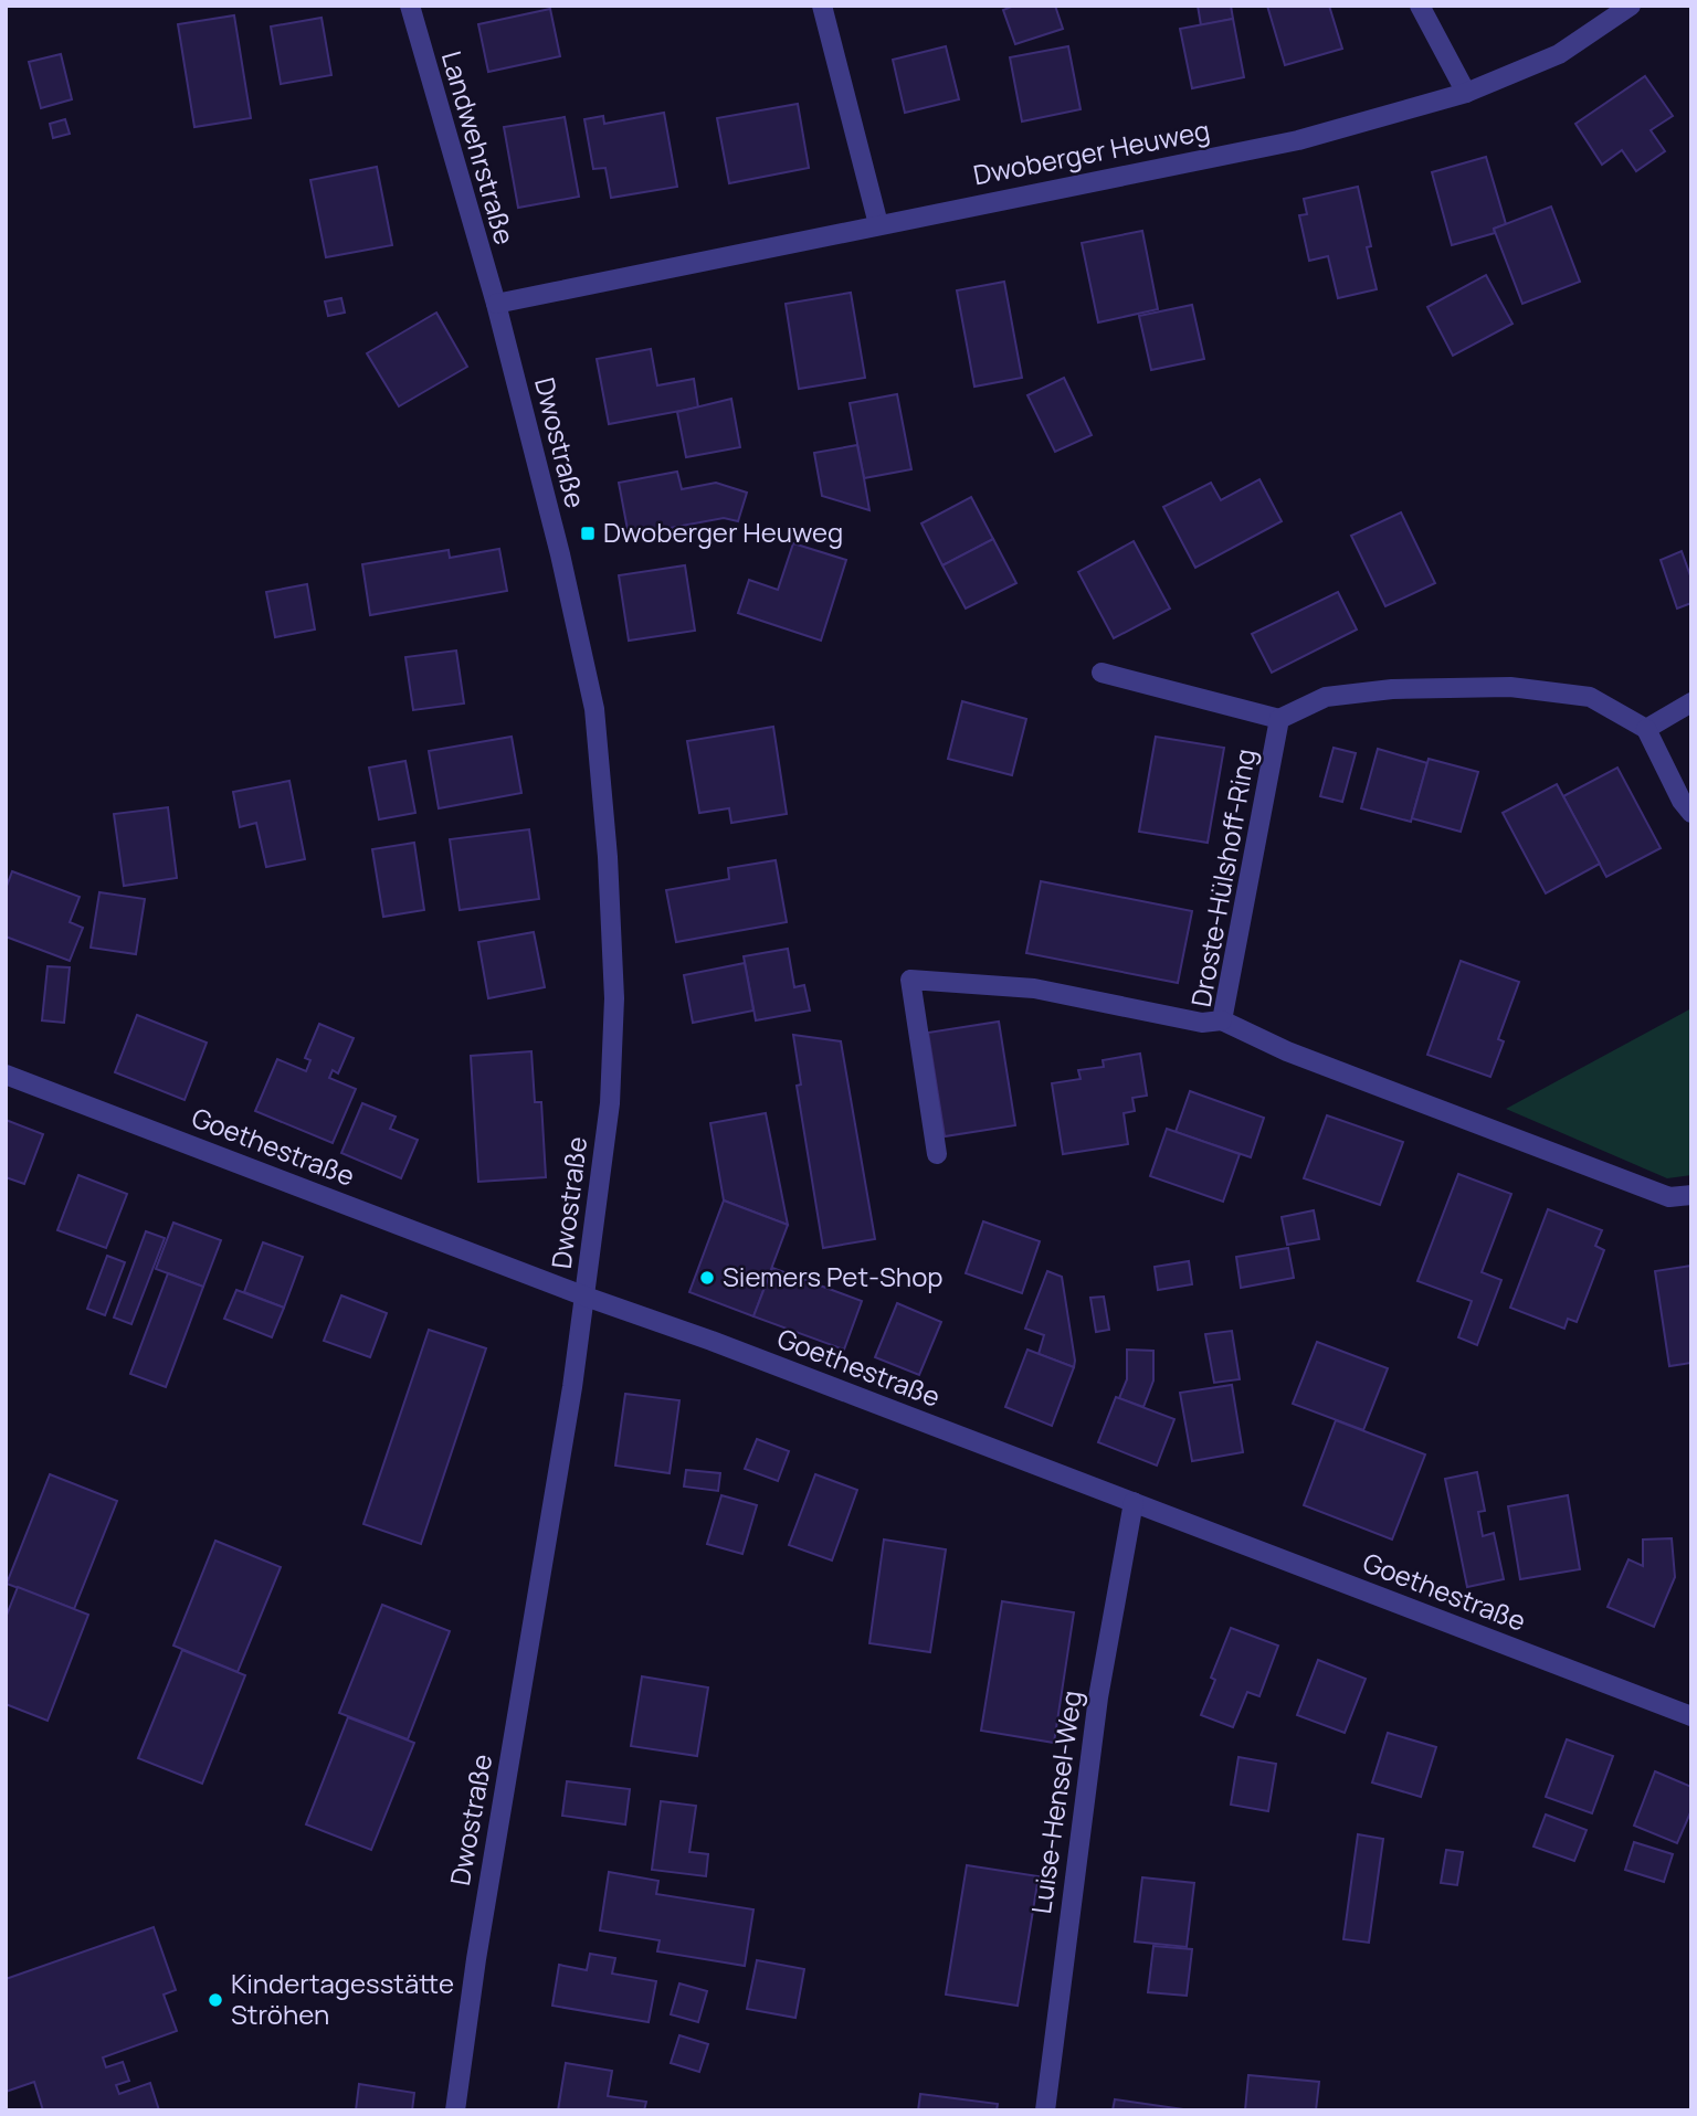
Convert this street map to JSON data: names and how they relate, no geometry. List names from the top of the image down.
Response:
{
  "streets": {
    "street": [
      "Landwehrstraße",
      "Dwoberger Heuweg",
      "Dwostraße",
      "Droste-Hülshoff-Ring",
      "Goethestraße",
      "Luise-Hensel-Weg"
    ]
  },
  "crossings": [
    ["Landwehrstraße", "Dwoberger Heuweg"],
    ["Landwehrstraße", "Dwostraße"],
    ["Dwoberger Heuweg", "Dwostraße"],
    ["Dwostraße", "Goethestraße"],
    ["Goethestraße", "Luise-Hensel-Weg"]
  ],
  "places": {
    "transit": ["Dwoberger Heuweg"],
    "other": ["Siemers Pet-Shop", "Kindertagesstätte Ströhen"]
  }
}
